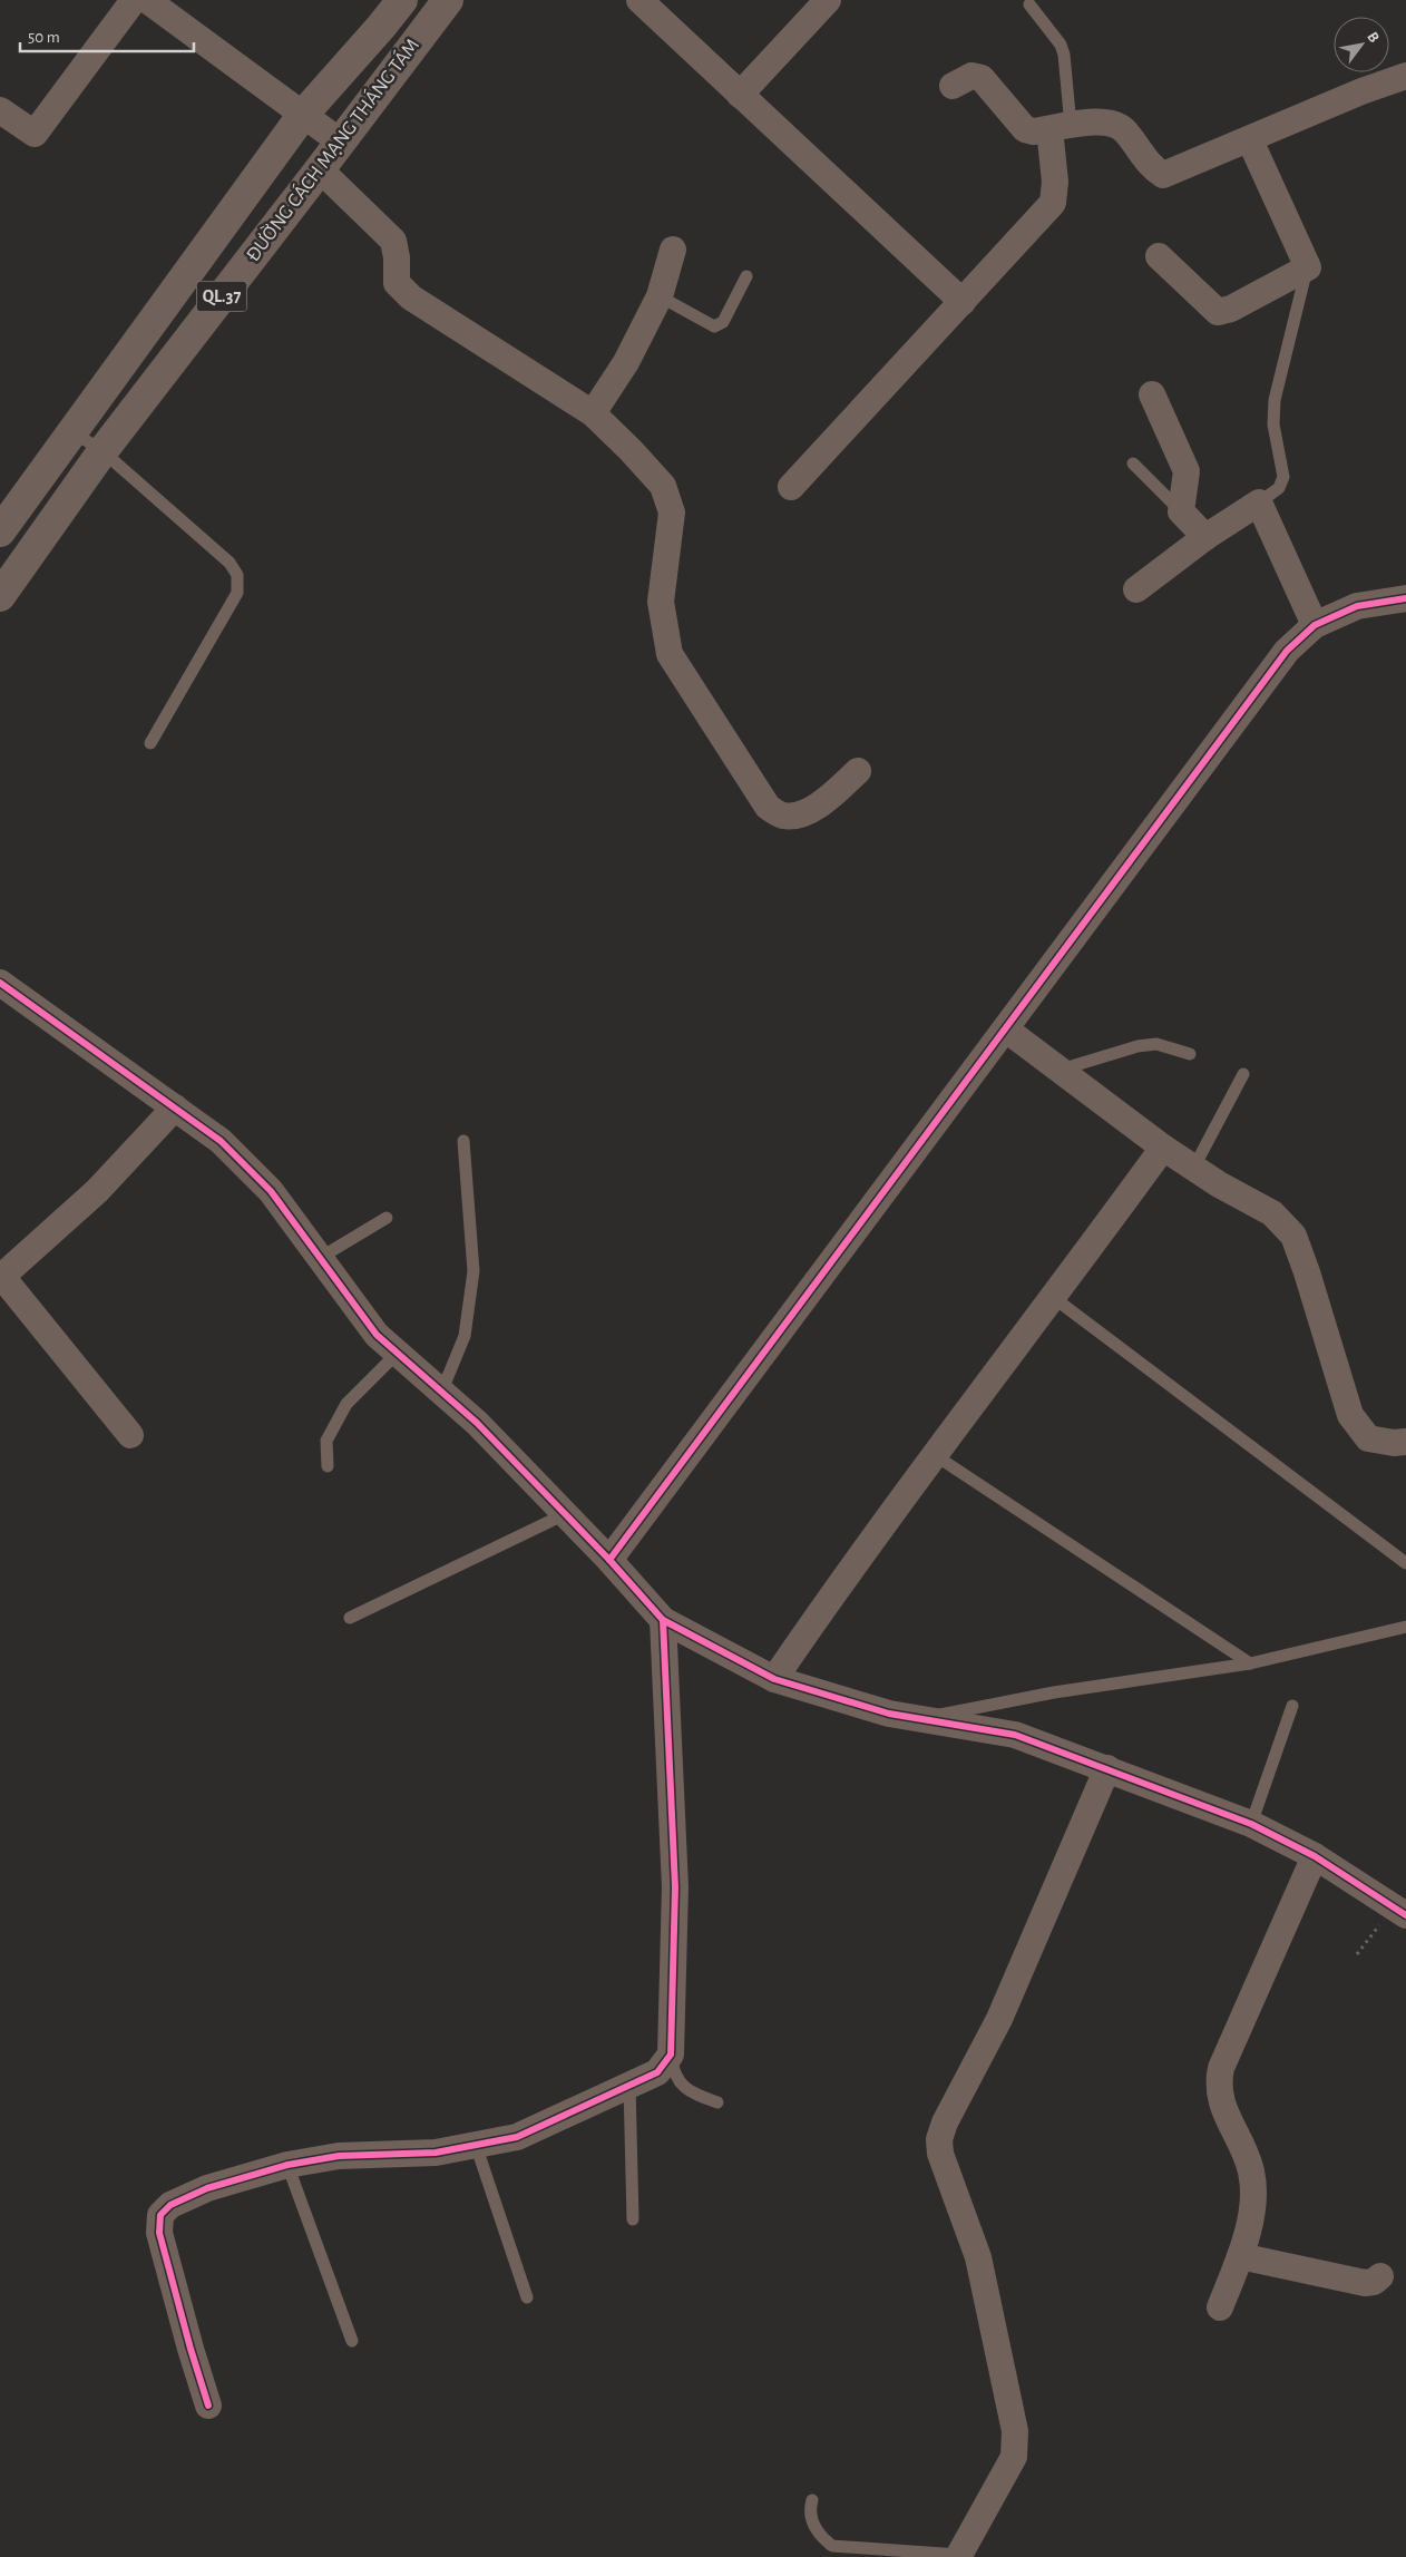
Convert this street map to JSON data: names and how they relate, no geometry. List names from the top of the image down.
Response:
{
  "streets": {
    "main road": ["ĐƯỜNG CÁCH MẠNG THÁNG TÁM", "QL.37"]
  },
  "scale_bar": "50 m",
  "north": "top right"
}
